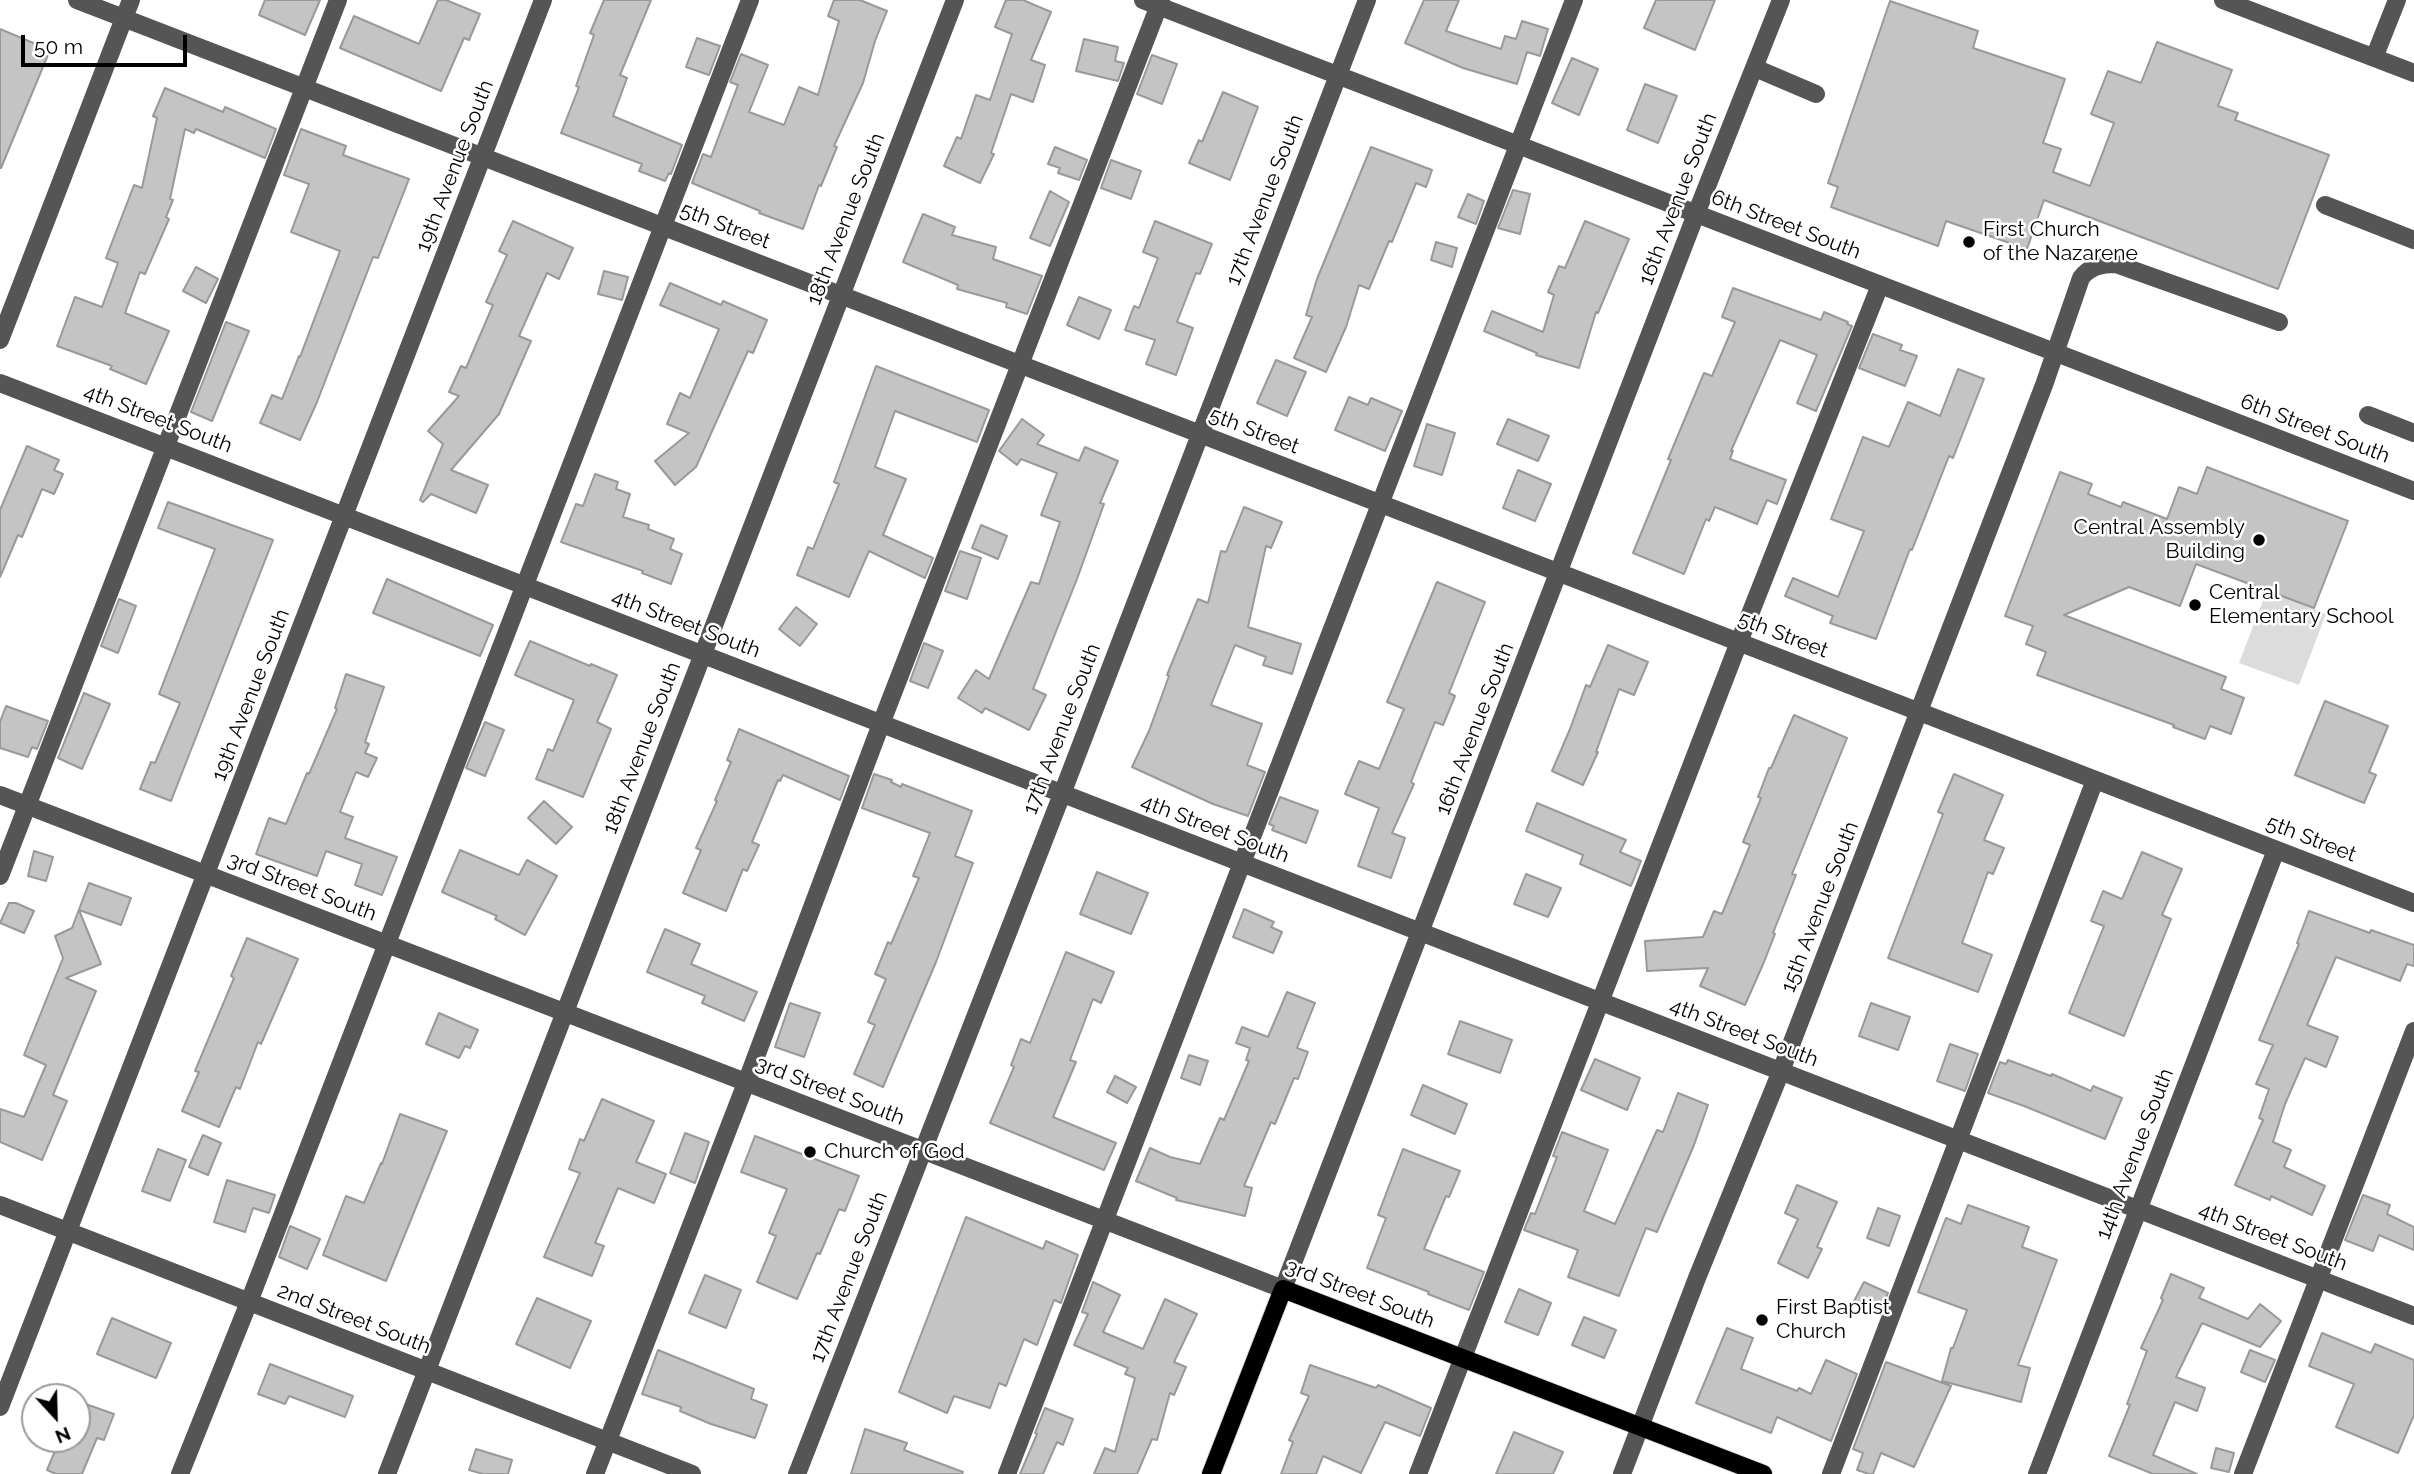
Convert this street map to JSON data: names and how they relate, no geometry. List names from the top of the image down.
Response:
{
  "streets": {
    "main road": ["16th Avenue South", "3rd Street South"],
    "street": [
      "19th Avenue South",
      "17th Avenue South",
      "18th Avenue South",
      "6th Street South",
      "5th Street",
      "4th Street South",
      "15th Avenue South",
      "14th Avenue South",
      "2nd Street South"
    ]
  },
  "crossings": [
    ["19th Avenue South", "5th Street"],
    ["19th Avenue South", "4th Street South"],
    ["19th Avenue South", "3rd Street South"],
    ["19th Avenue South", "2nd Street South"],
    ["16th Avenue South", "6th Street South"],
    ["16th Avenue South", "5th Street"],
    ["16th Avenue South", "4th Street South"],
    ["16th Avenue South", "3rd Street South"],
    ["17th Avenue South", "6th Street South"],
    ["17th Avenue South", "5th Street"],
    ["17th Avenue South", "4th Street South"],
    ["17th Avenue South", "3rd Street South"],
    ["18th Avenue South", "5th Street"],
    ["18th Avenue South", "4th Street South"],
    ["18th Avenue South", "3rd Street South"],
    ["18th Avenue South", "2nd Street South"],
    ["6th Street South", "15th Avenue South"],
    ["5th Street", "15th Avenue South"],
    ["5th Street", "14th Avenue South"],
    ["4th Street South", "15th Avenue South"],
    ["4th Street South", "14th Avenue South"],
    ["3rd Street South", "15th Avenue South"]
  ],
  "places": [
    "First Church of the Nazarene",
    "Central Assembly Building",
    "Central Elementary School",
    "Church of God",
    "First Baptist Church"
  ],
  "scale_bar": "50 m",
  "north": "bottom"
}
